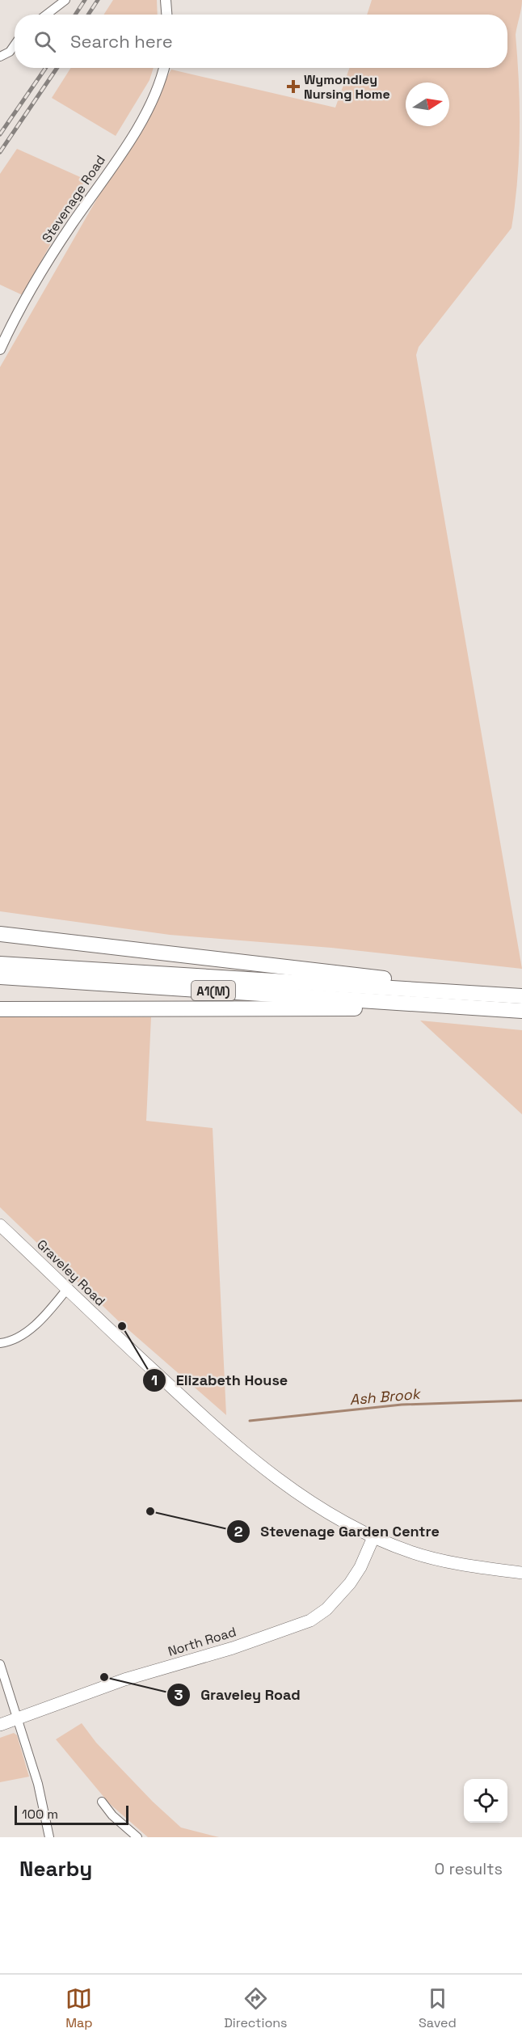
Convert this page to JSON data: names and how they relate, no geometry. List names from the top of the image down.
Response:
{
  "streets": {
    "highway": ["A1(M)"],
    "main road": ["Graveley Road", "North Road"],
    "street": ["Stevenage Road"]
  },
  "crossings": [
    ["Graveley Road", "North Road"]
  ],
  "water": ["Ash Brook"],
  "places": {
    "health": ["Wymondley Nursing Home"],
    "other": ["Elizabeth House", "Stevenage Garden Centre", "Graveley Road"]
  },
  "scale_bar": "100 m",
  "north": "right",
  "page": {
    "search": "Search here",
    "scale": "100 m",
    "heading": ["Nearby", "0 results"],
    "nav": ["Map", "Directions", "Saved"]
  }
}
